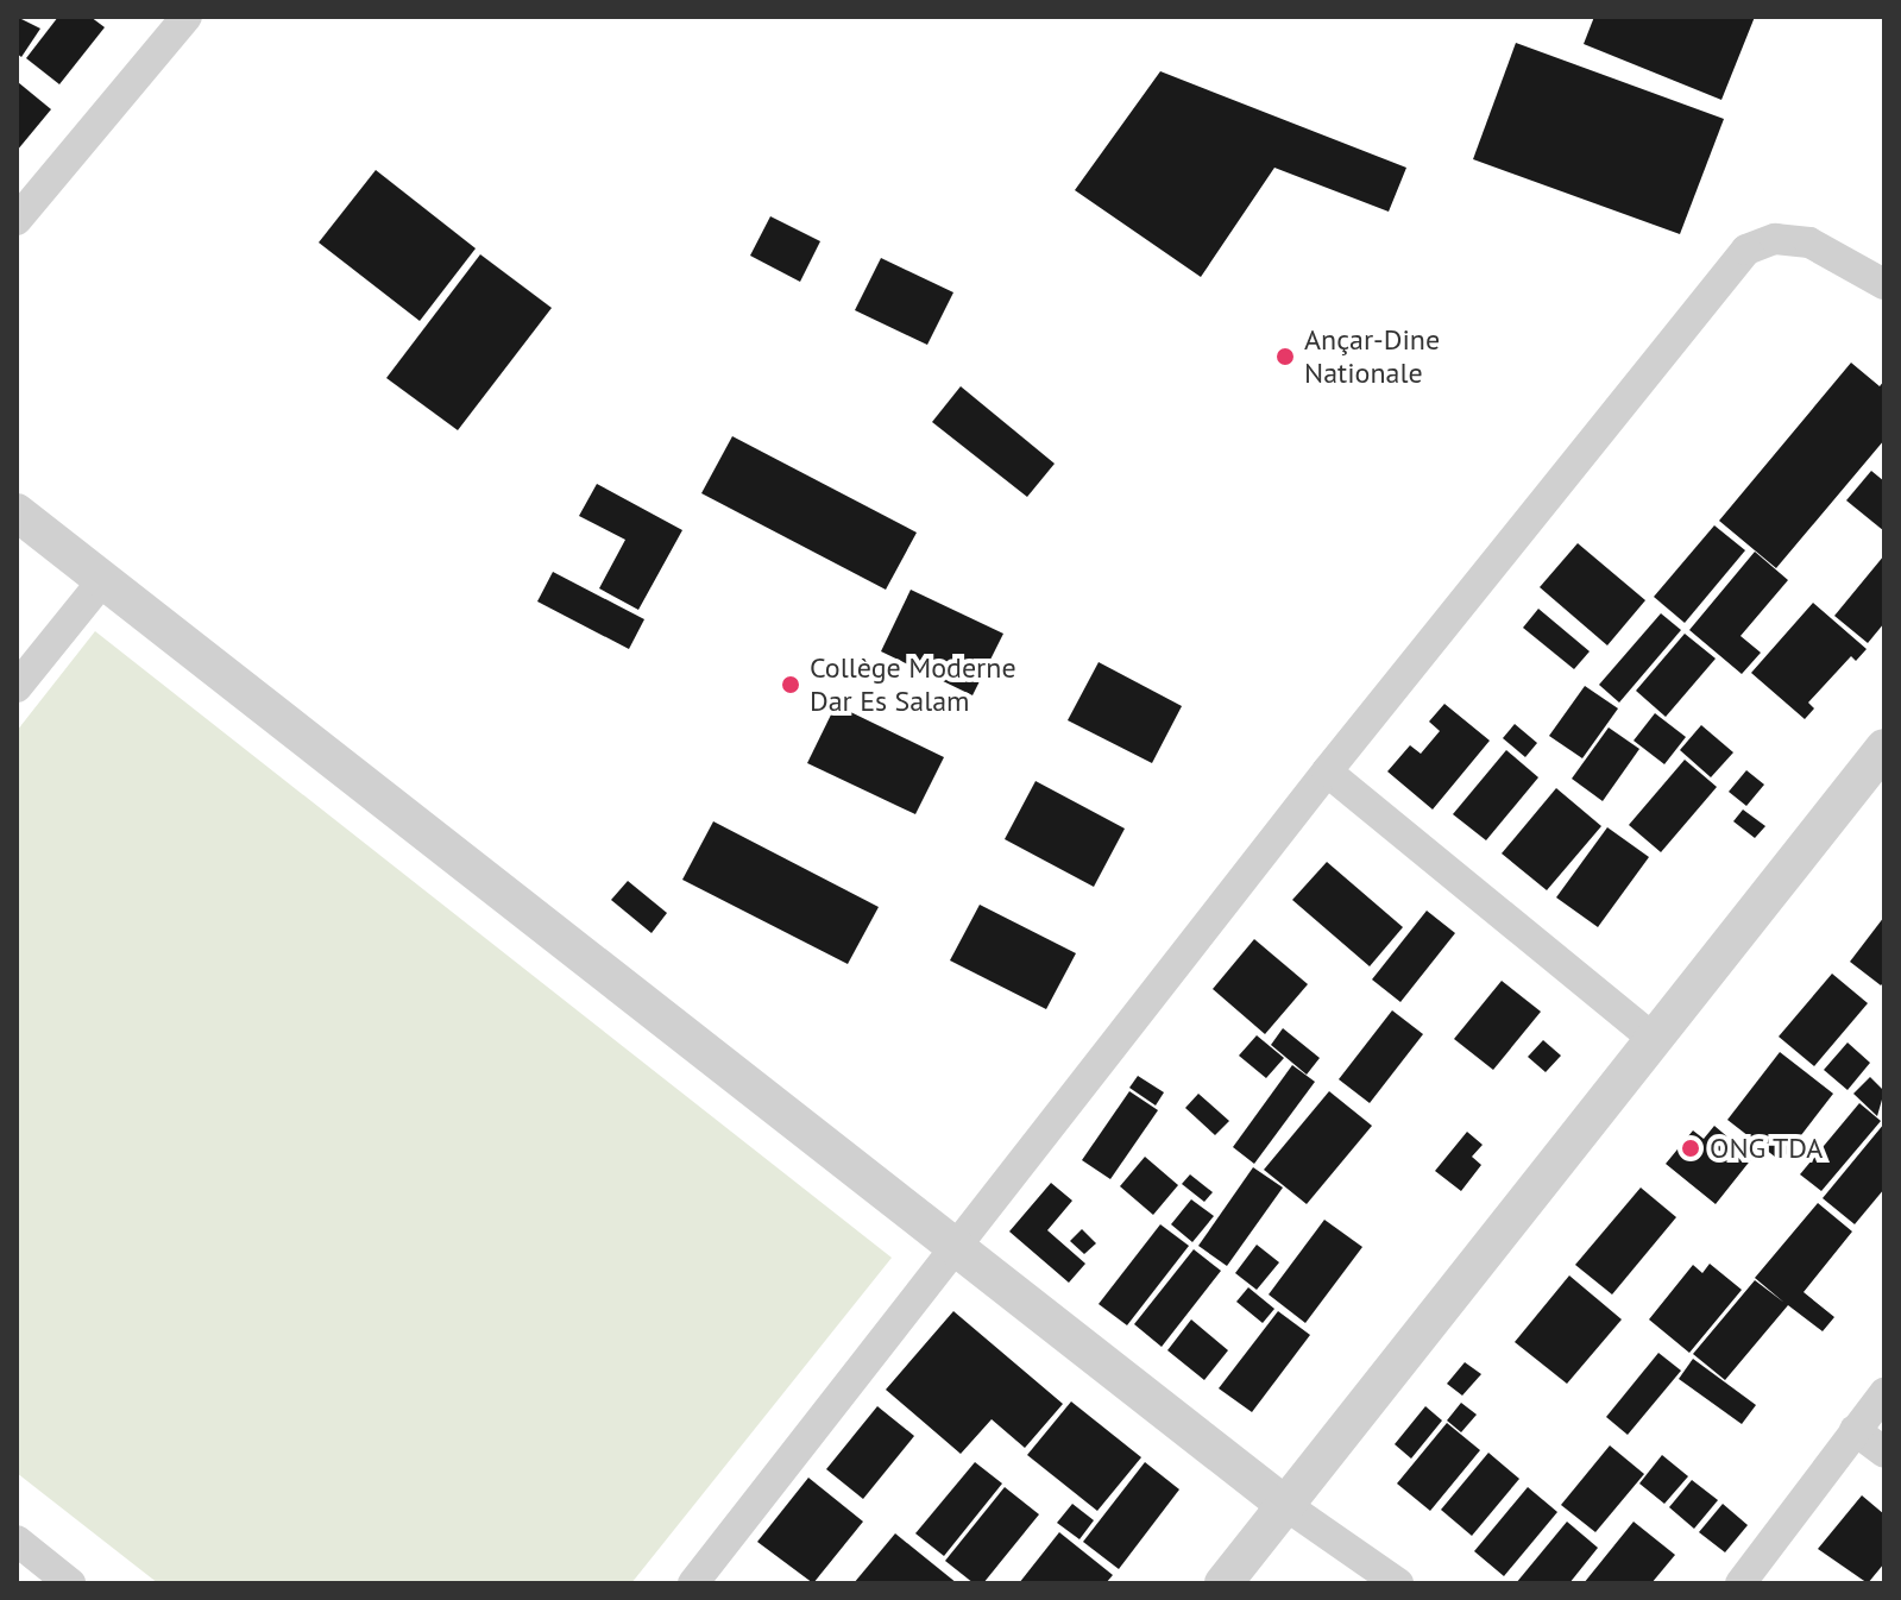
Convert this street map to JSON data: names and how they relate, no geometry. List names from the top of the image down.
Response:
{
  "places": ["Ançar-Dine Nationale", "Collège Moderne Dar Es Salam", "ONG TDA"]
}
